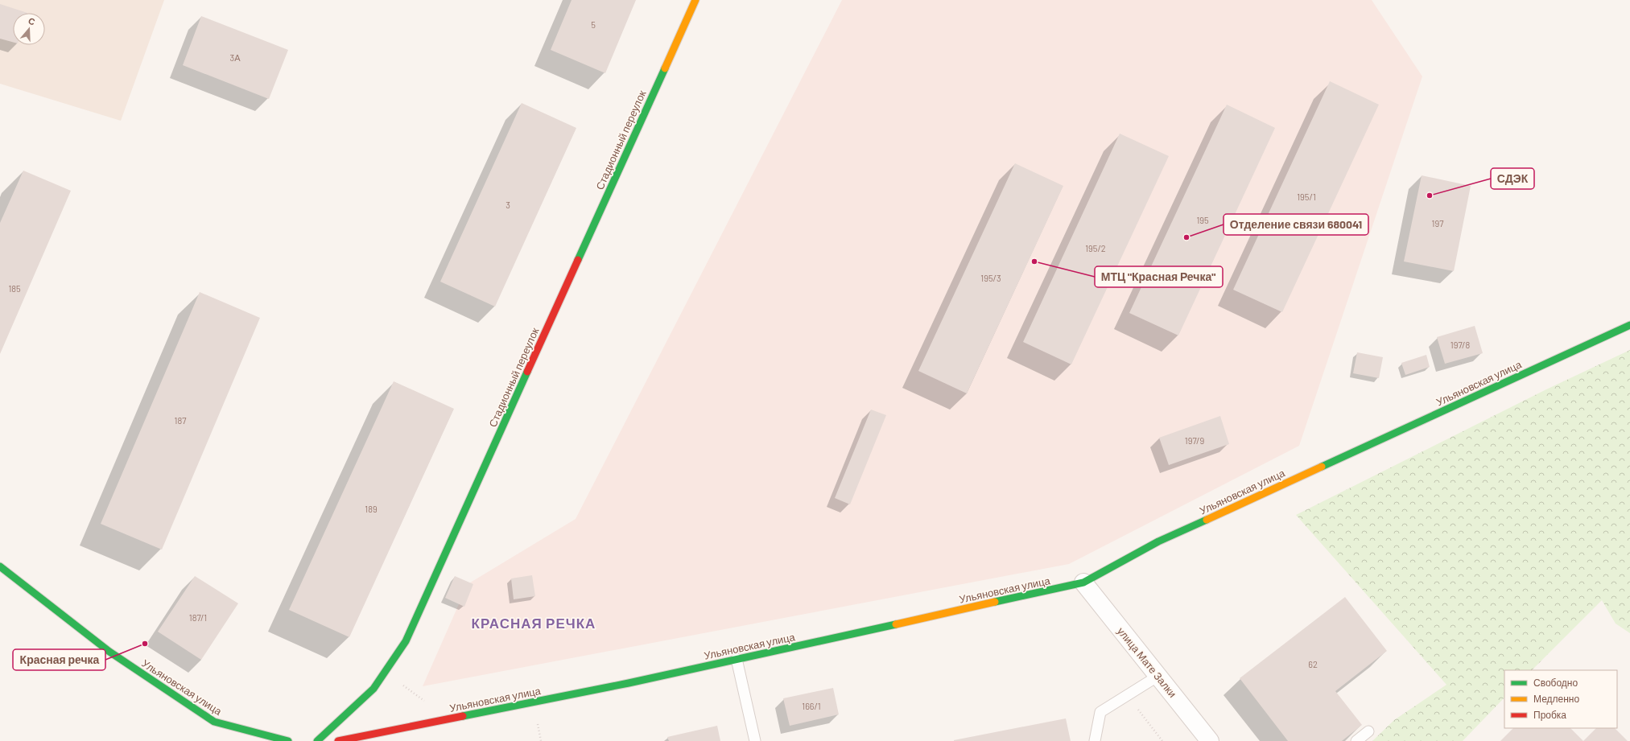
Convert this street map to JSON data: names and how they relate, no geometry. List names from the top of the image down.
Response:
{
  "streets": {
    "street": ["Стадионный переулок", "Ульяновская улица", "улица Мате Залки"]
  },
  "crossings": [
    ["Ульяновская улица", "улица Мате Залки"]
  ],
  "districts": ["КРАСНАЯ РЕЧКА"],
  "places": [
    "СДЭК",
    "Отделение связи 680041",
    "МТЦ \"Красная Речка\"",
    "Красная речка"
  ],
  "house_numbers": [
    "5",
    "3А",
    "195/1",
    "3",
    "195",
    "197",
    "195/2",
    "195/3",
    "185",
    "197/8",
    "187",
    "197/9",
    "189",
    "187/1",
    "62",
    "166/1"
  ],
  "legend": ["Свободно", "Медленно", "Пробка"],
  "north": "top"
}
